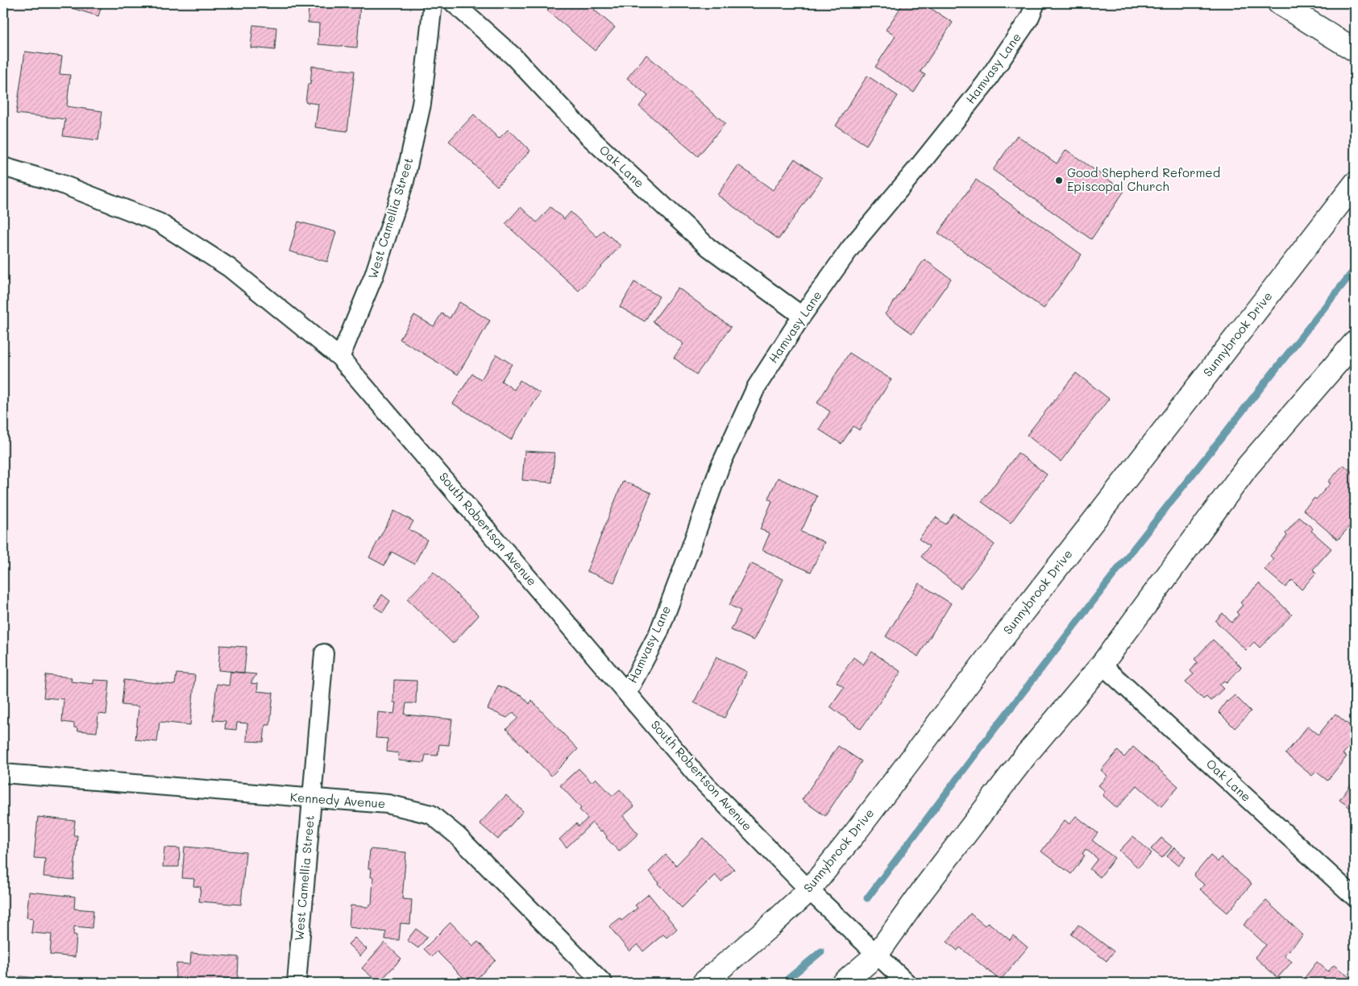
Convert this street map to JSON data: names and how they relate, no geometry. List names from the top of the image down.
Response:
{
  "streets": {
    "main road": ["Sunnybrook Drive"],
    "street": [
      "Hamvasy Lane",
      "Oak Lane",
      "West Camellia Street",
      "South Robertson Avenue",
      "Kennedy Avenue"
    ]
  },
  "crossings": [
    ["Hamvasy Lane", "Oak Lane"],
    ["Hamvasy Lane", "South Robertson Avenue"],
    ["West Camellia Street", "South Robertson Avenue"],
    ["West Camellia Street", "Kennedy Avenue"],
    ["Sunnybrook Drive", "South Robertson Avenue"]
  ],
  "places": ["Good Shepherd Reformed Episcopal Church"]
}
